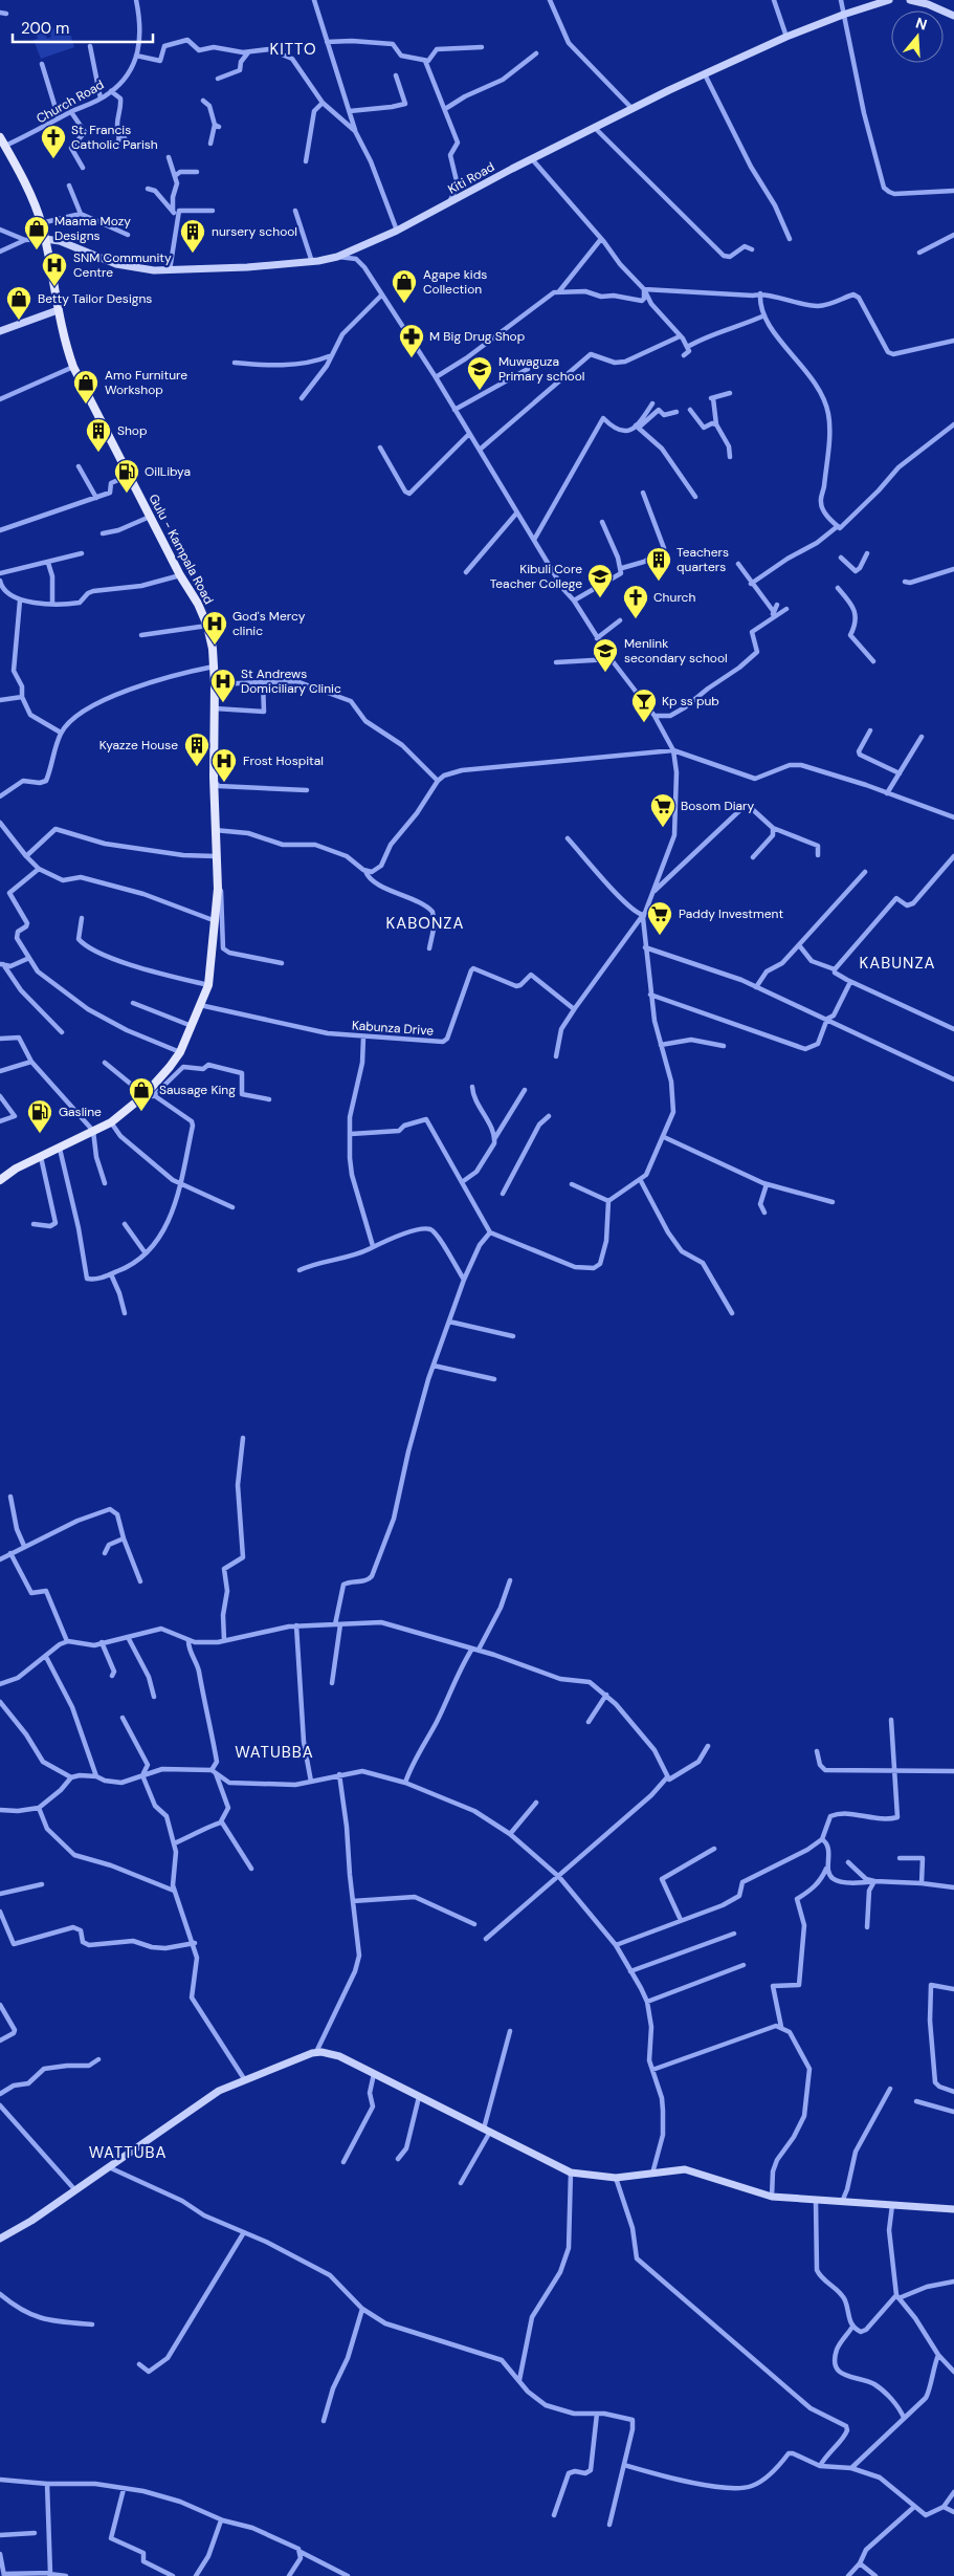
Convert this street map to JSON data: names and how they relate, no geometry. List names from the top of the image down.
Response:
{
  "streets": {
    "main road": ["Gulu - Kampala Road"],
    "street": ["Church Road", "Kiti Road", "Kabunza Drive"]
  },
  "crossings": [
    ["Church Road", "Gulu - Kampala Road"],
    ["Kiti Road", "Gulu - Kampala Road"],
    ["Gulu - Kampala Road", "Kabunza Drive"]
  ],
  "districts": [
    "KITTO",
    "KABONZA",
    "KABUNZA",
    "WATUBBA",
    "WATTUBA"
  ],
  "places": {
    "church": ["St. Francis Catholic Parish", "Church"],
    "shop": [
      "Maama Mozy Designs",
      "Agape kids Collection",
      "Betty Tailor Designs",
      "Amo Furniture Workshop",
      "Sausage King"
    ],
    "building": [
      "nursery school",
      "Shop",
      "Teachers quarters",
      "Kyazze House"
    ],
    "hospital": [
      "SNM Community Centre",
      "God's Mercy clinic",
      "St Andrews Domiciliary Clinic",
      "Frost Hospital"
    ],
    "pharmacy": ["M Big Drug Shop"],
    "school or university": ["Muwaguza Primary school", "Kibuli Core Teacher College", "Menlink secondary school"],
    "fuel station": ["OilLibya", "Gasline"],
    "bar": ["Kp ss pub"],
    "supermarket": ["Bosom Diary", "Paddy Investment"]
  },
  "scale_bar": "200 m",
  "north": "top"
}
